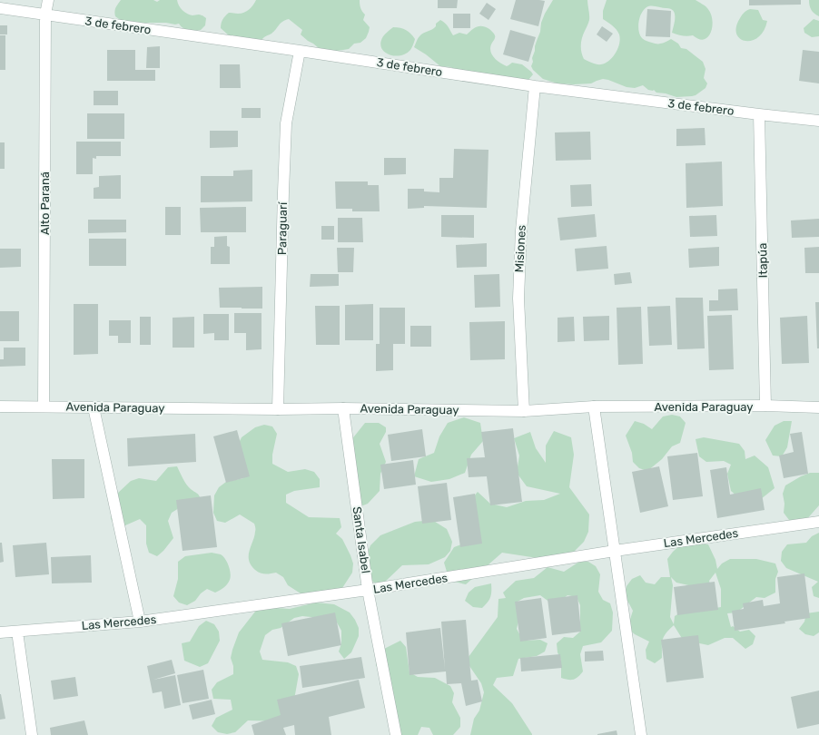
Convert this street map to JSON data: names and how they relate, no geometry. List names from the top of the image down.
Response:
{
  "streets": {
    "street": [
      "3 de febrero",
      "Alto Paraná",
      "Paraguarí",
      "Misiones",
      "Itapúa",
      "Avenida Paraguay",
      "Las Mercedes",
      "Santa Isabel"
    ]
  },
  "crossings": [
    ["3 de febrero", "Alto Paraná"],
    ["3 de febrero", "Paraguarí"],
    ["3 de febrero", "Misiones"],
    ["3 de febrero", "Itapúa"],
    ["Alto Paraná", "Avenida Paraguay"],
    ["Paraguarí", "Avenida Paraguay"],
    ["Misiones", "Avenida Paraguay"],
    ["Itapúa", "Avenida Paraguay"],
    ["Avenida Paraguay", "Santa Isabel"],
    ["Las Mercedes", "Santa Isabel"]
  ]
}
